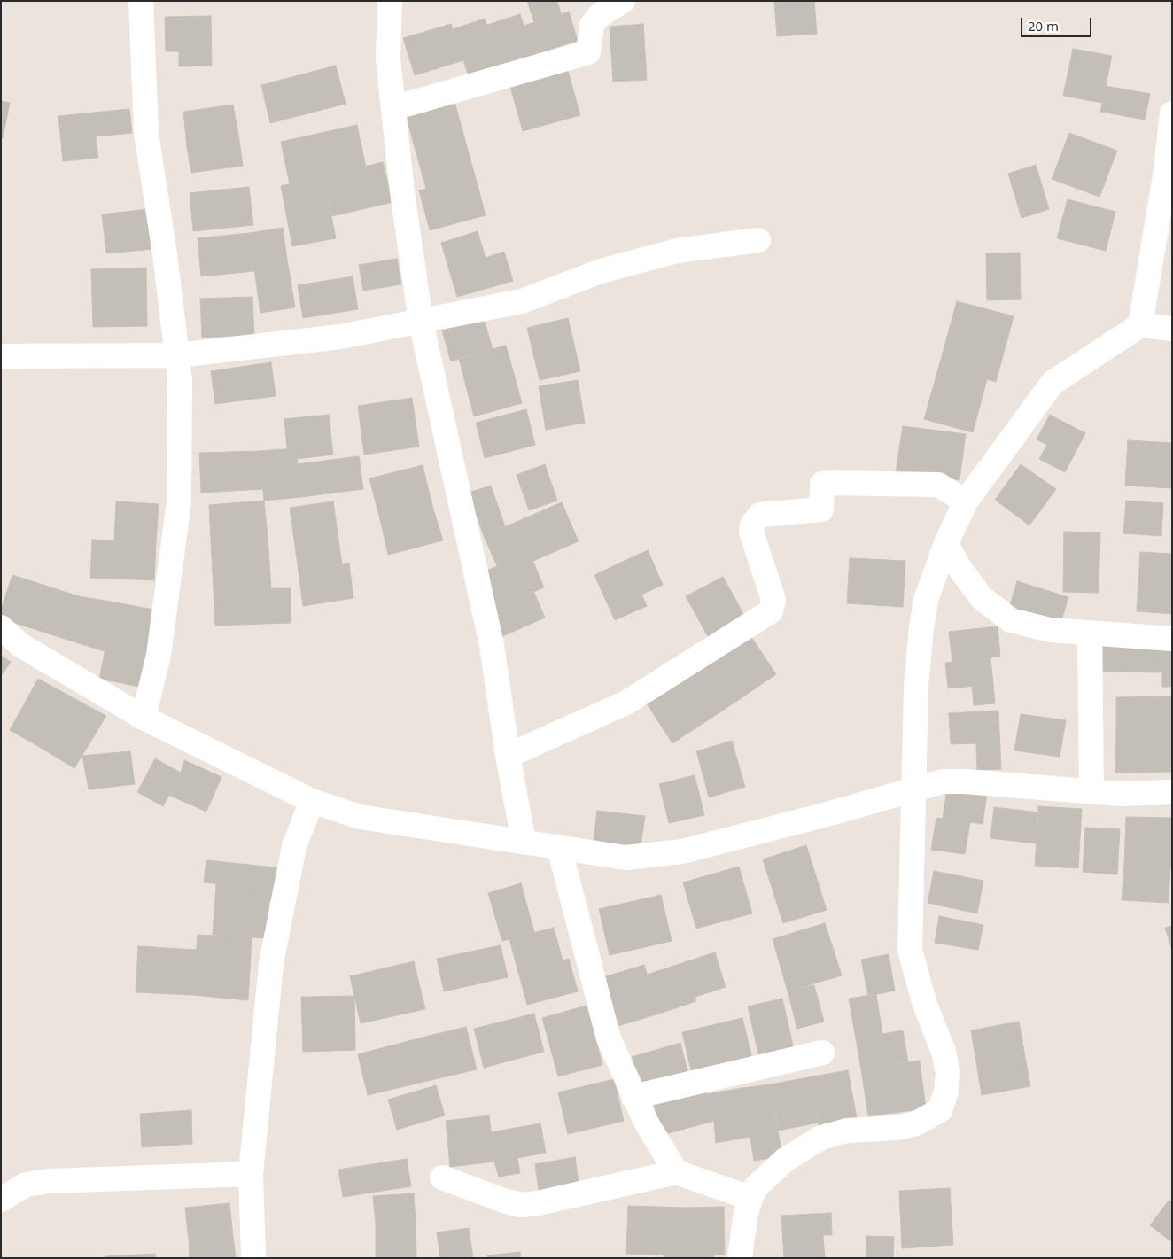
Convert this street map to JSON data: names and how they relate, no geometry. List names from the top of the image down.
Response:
{
  "scale_bar": "20 m"
}
